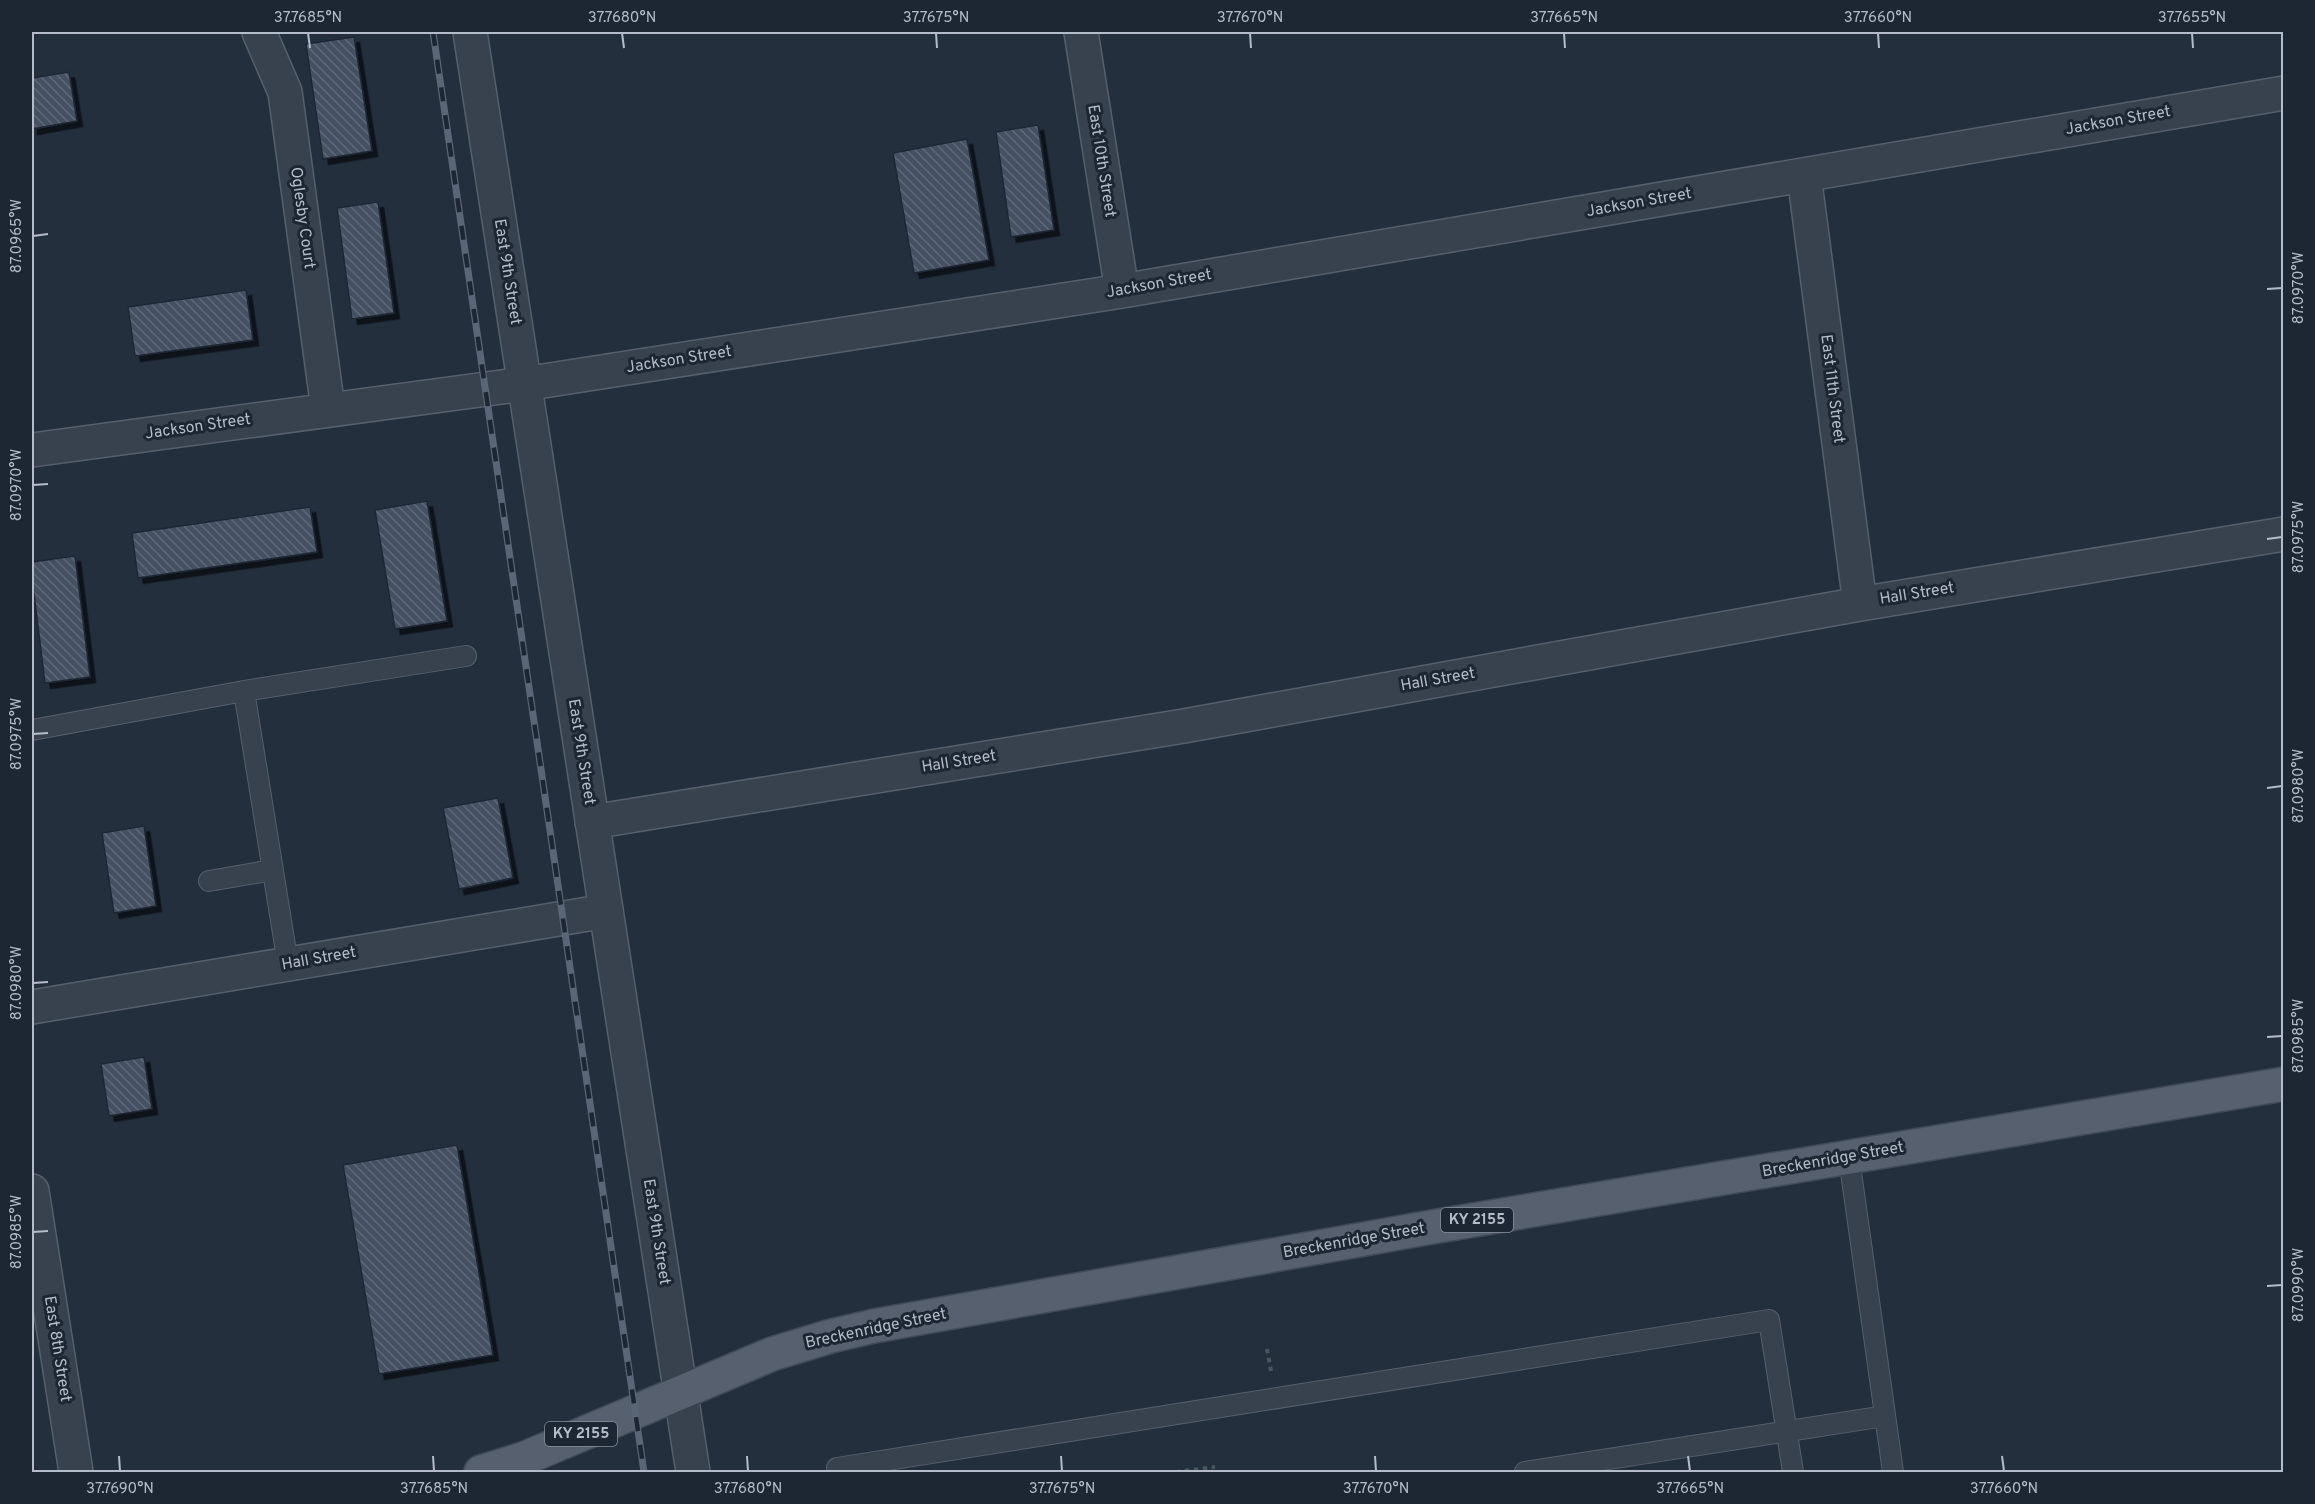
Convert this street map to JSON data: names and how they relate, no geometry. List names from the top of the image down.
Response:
{
  "streets": {
    "main road": ["Breckenridge Street", "KY 2155"],
    "street": [
      "Jackson Street",
      "East 10th Street",
      "Oglesby Court",
      "East 9th Street",
      "East 11th Street",
      "Hall Street",
      "East 8th Street"
    ]
  },
  "crossings": [
    ["Jackson Street", "East 10th Street"],
    ["Jackson Street", "Oglesby Court"],
    ["Jackson Street", "East 9th Street"],
    ["Jackson Street", "East 11th Street"],
    ["East 9th Street", "Hall Street"],
    ["East 9th Street", "Breckenridge Street"],
    ["East 11th Street", "Hall Street"]
  ],
  "coordinates": [
    "37.7685°N",
    "37.7680°N",
    "37.7675°N",
    "37.7670°N",
    "37.7665°N",
    "37.7660°N",
    "37.7655°N",
    "87.0965°W",
    "87.0970°W",
    "87.0975°W",
    "87.0980°W",
    "87.0985°W",
    "87.0990°W",
    "37.7690°N"
  ]
}
